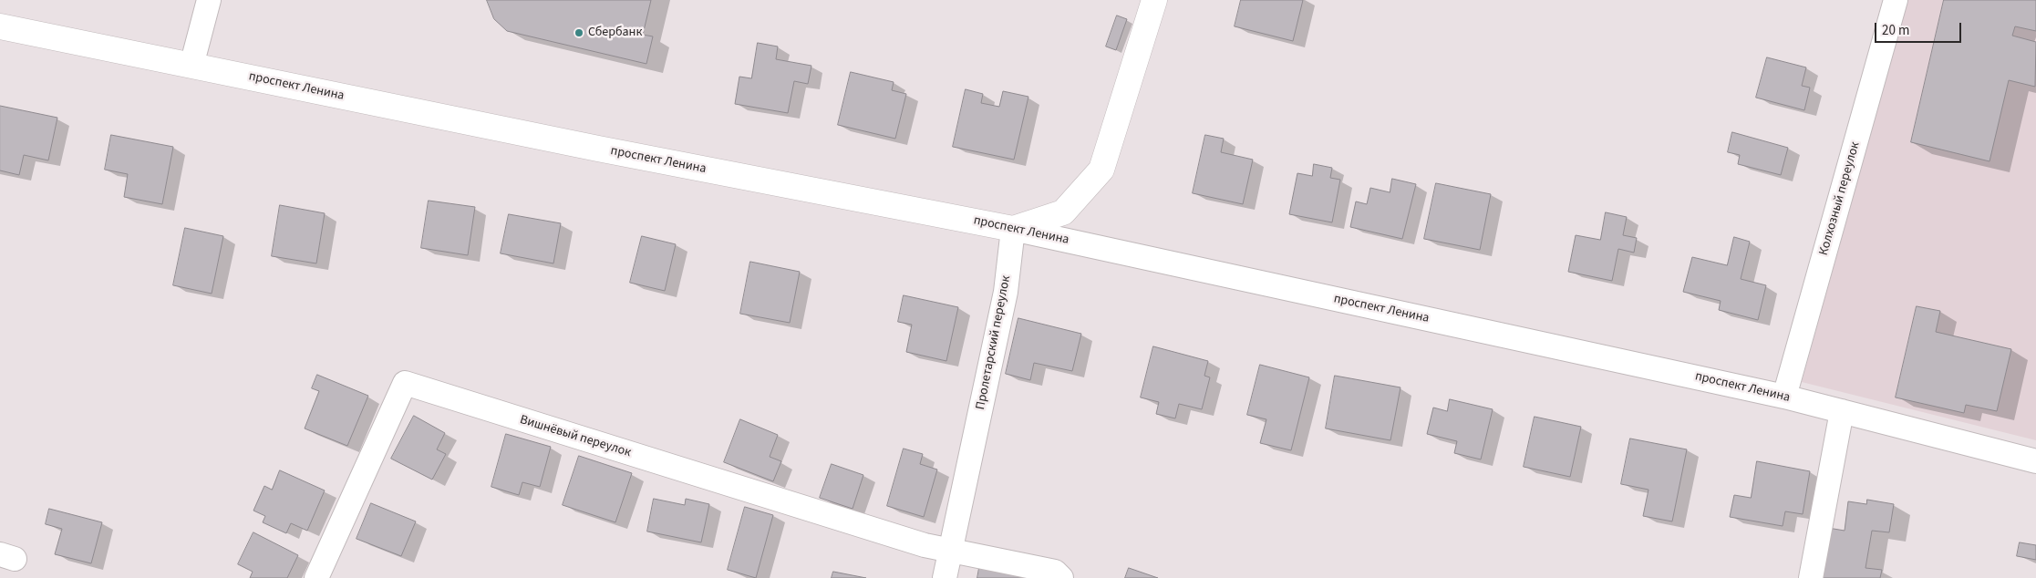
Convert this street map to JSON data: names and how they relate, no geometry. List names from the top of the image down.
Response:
{
  "streets": {
    "main road": ["проспект Ленина"],
    "street": ["Колхозный переулок", "Пролетарский переулок", "Вишнёвый переулок"]
  },
  "crossings": [
    ["проспект Ленина", "Колхозный переулок"],
    ["проспект Ленина", "Пролетарский переулок"],
    ["Пролетарский переулок", "Вишнёвый переулок"]
  ],
  "places": ["Сбербанк"],
  "scale_bar": "20 m"
}
